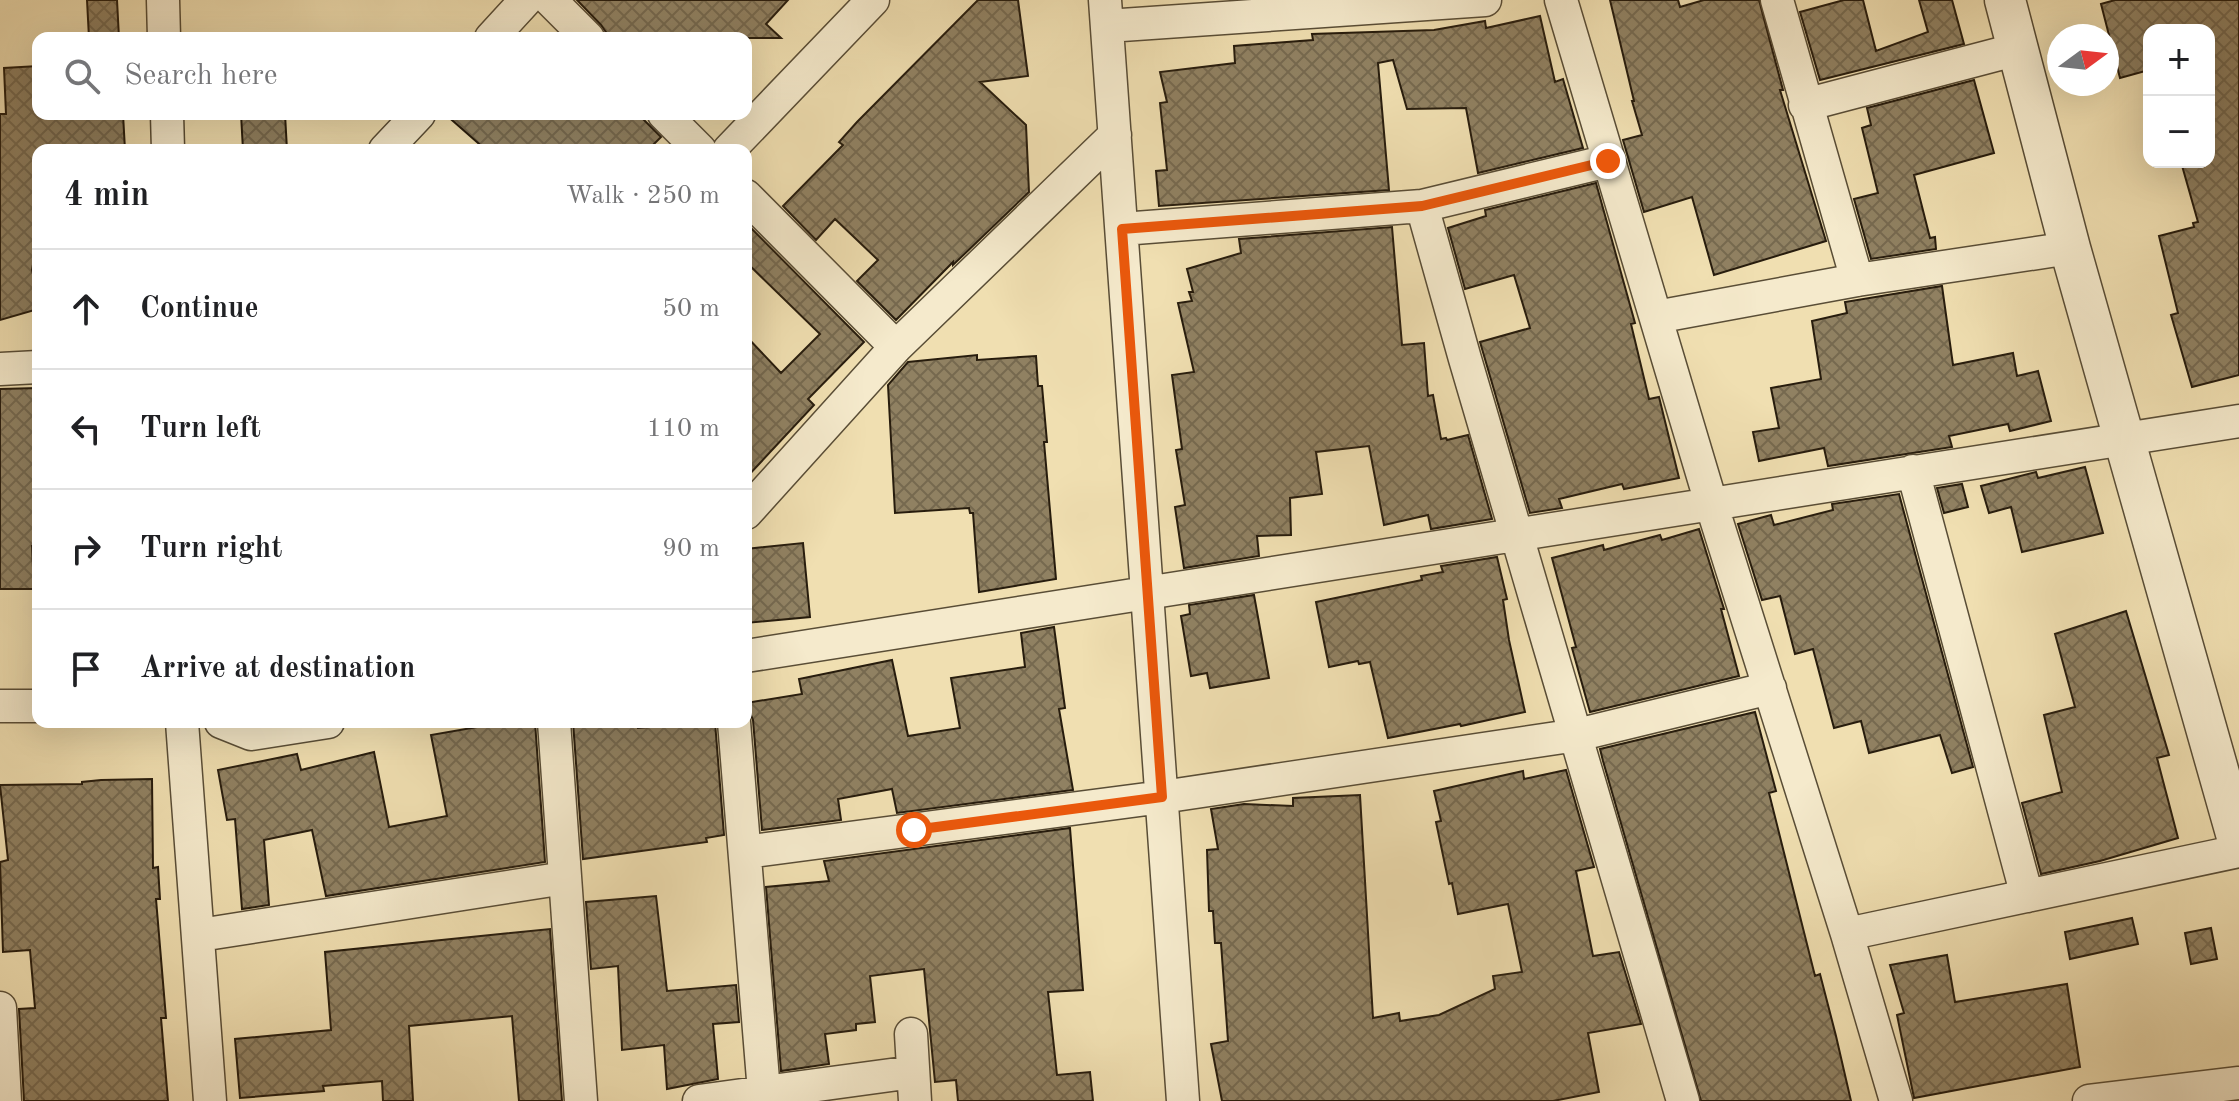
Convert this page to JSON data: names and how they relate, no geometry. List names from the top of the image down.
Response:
{
  "north": "right",
  "page": {
    "map_buttons": ["+", "−"],
    "search": "Search here",
    "heading": ["4 min", "Walk · 250 m"],
    "list": [
      ["Continue", "50 m"],
      ["Turn left", "110 m"],
      ["Turn right", "90 m"],
      "Arrive at destination"
    ]
  }
}
